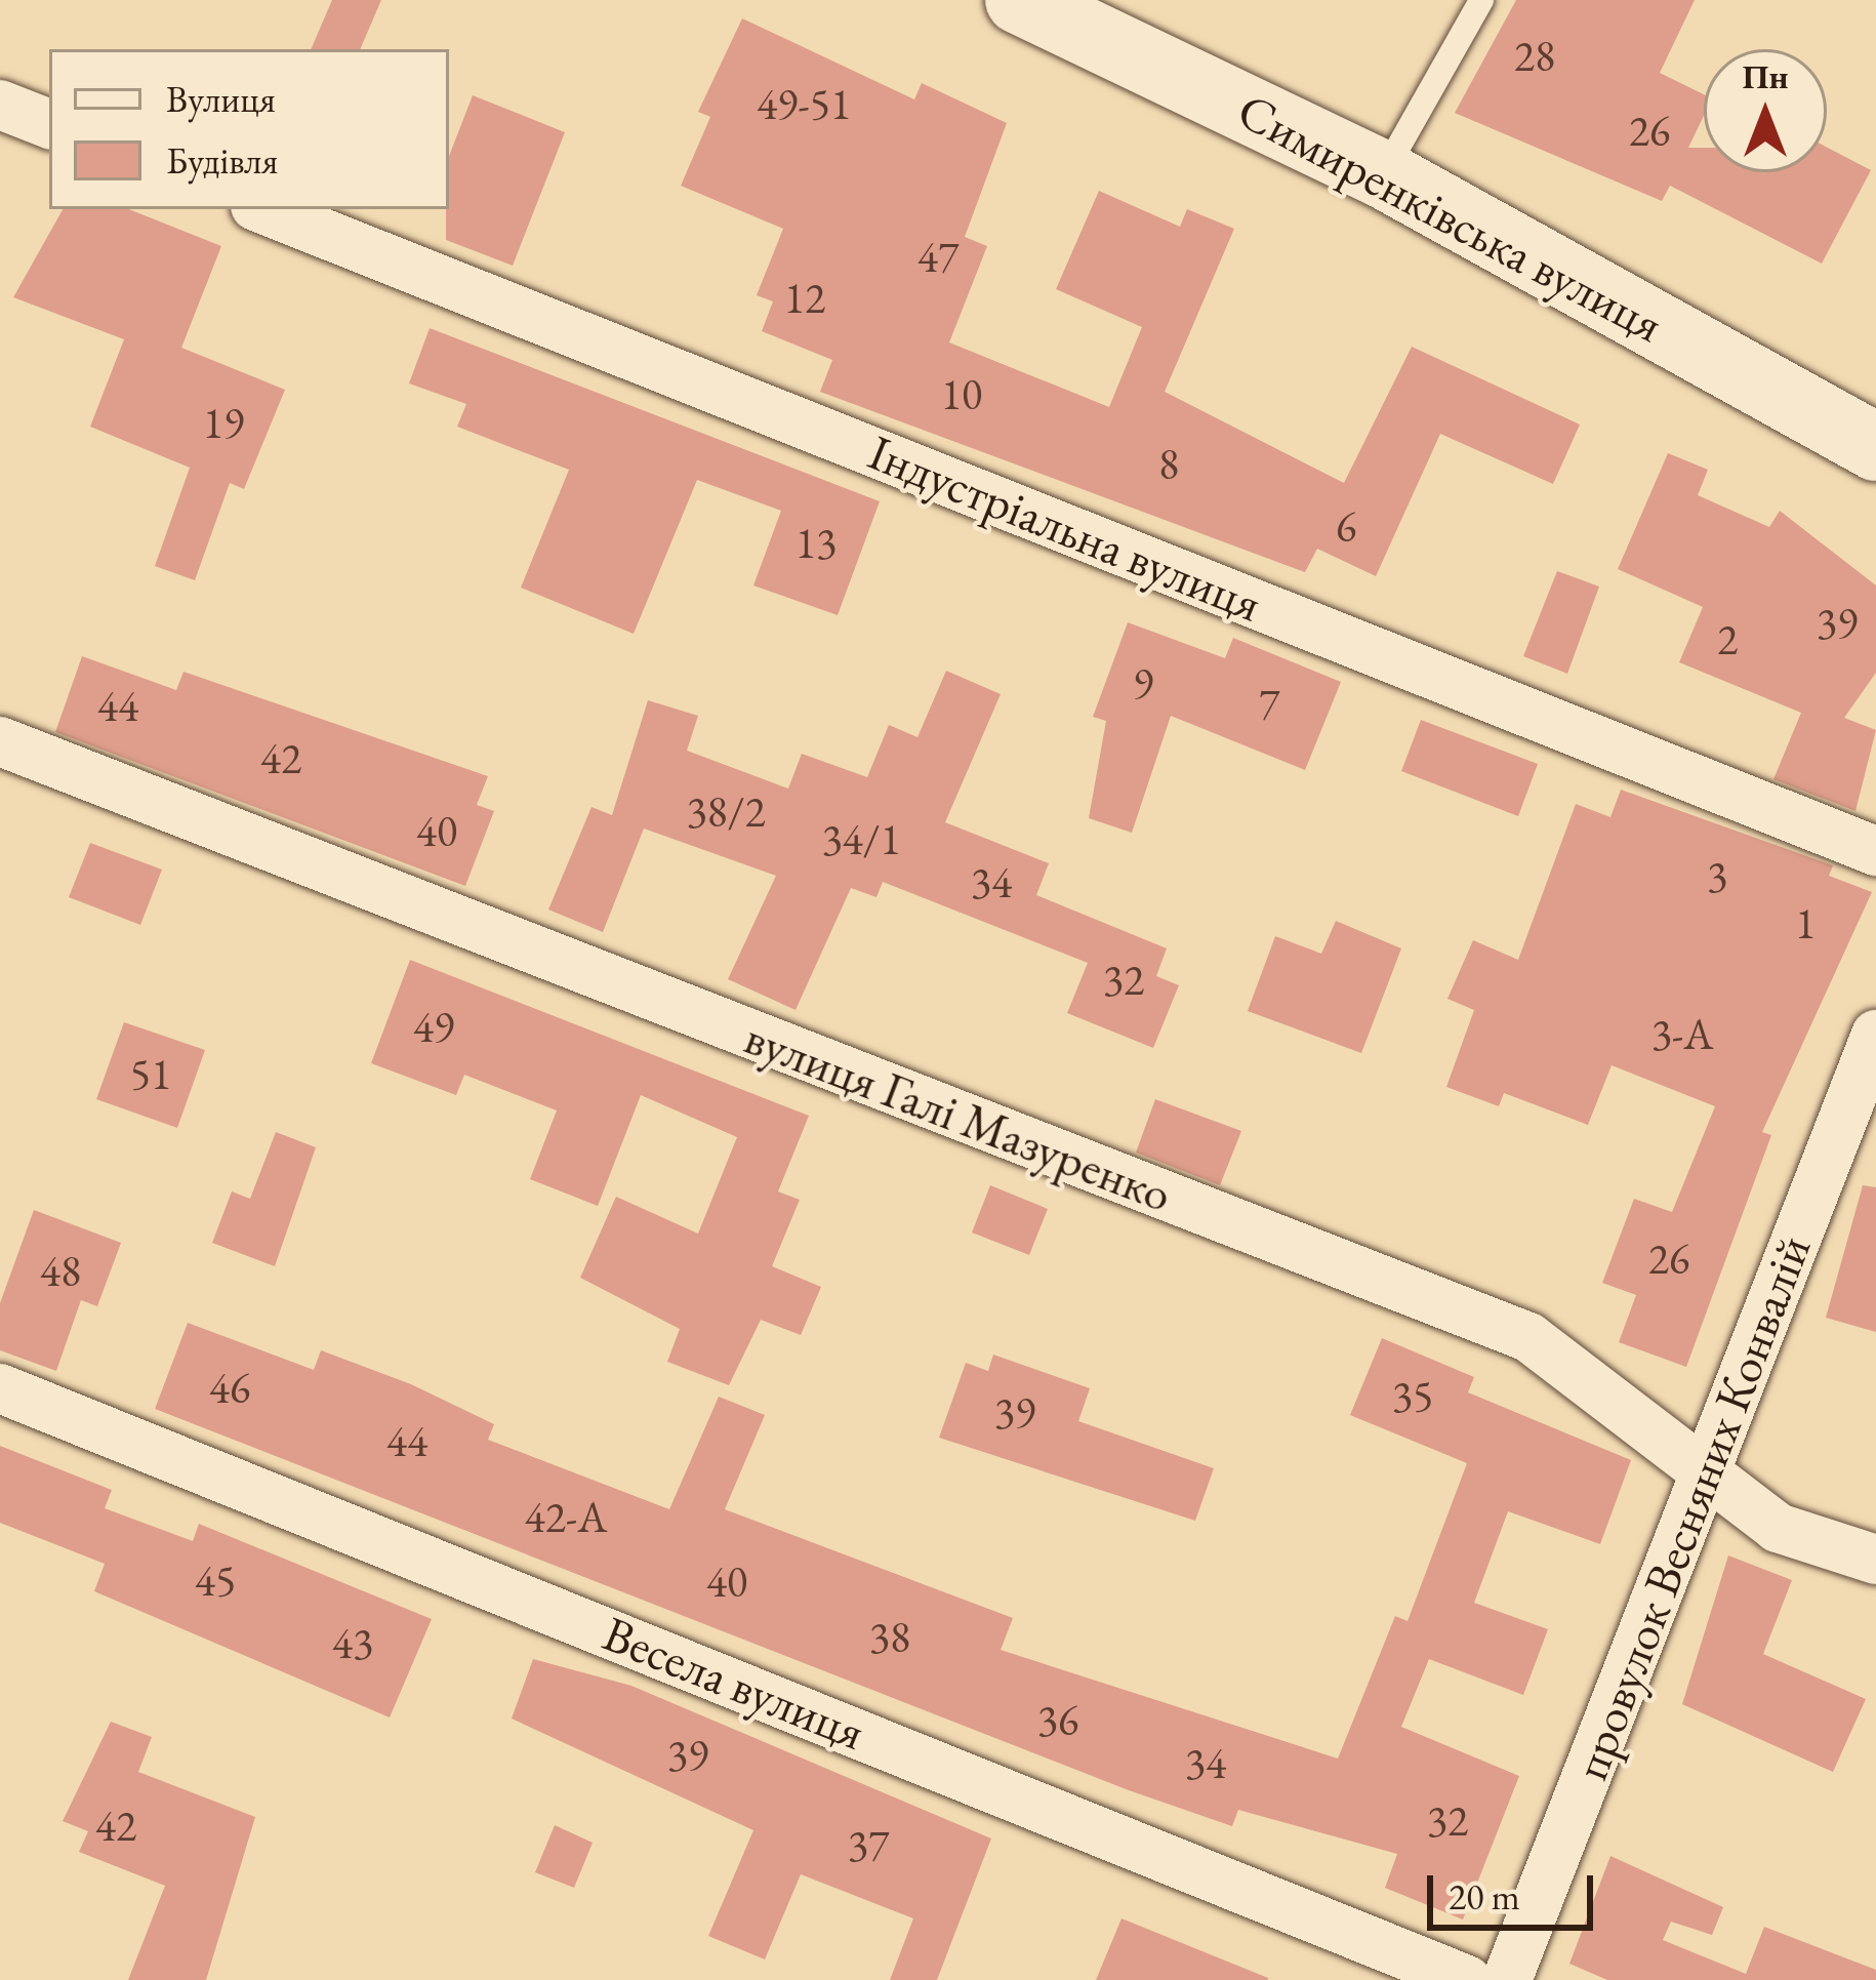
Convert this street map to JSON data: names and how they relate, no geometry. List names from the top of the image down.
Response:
{
  "streets": {
    "main road": ["Симиренківська вулиця"],
    "street": [
      "Індустріальна вулиця",
      "вулиця Галі Мазуренко",
      "провулок Весняних Конвалій",
      "Весела вулиця"
    ]
  },
  "crossings": [
    ["вулиця Галі Мазуренко", "провулок Весняних Конвалій"]
  ],
  "house_numbers": [
    "28",
    "49-51",
    "26",
    "47",
    "12",
    "10",
    "19",
    "8",
    "6",
    "13",
    "39",
    "2",
    "9",
    "7",
    "44",
    "42",
    "38/2",
    "40",
    "34/1",
    "3",
    "34",
    "1",
    "32",
    "49",
    "3-А",
    "51",
    "26",
    "48",
    "46",
    "35",
    "39",
    "44",
    "42-А",
    "45",
    "40",
    "38",
    "43",
    "36",
    "39",
    "34",
    "32",
    "42",
    "37"
  ],
  "legend": ["Вулиця", "Будівля"],
  "scale_bar": "20 m",
  "north": "top"
}
